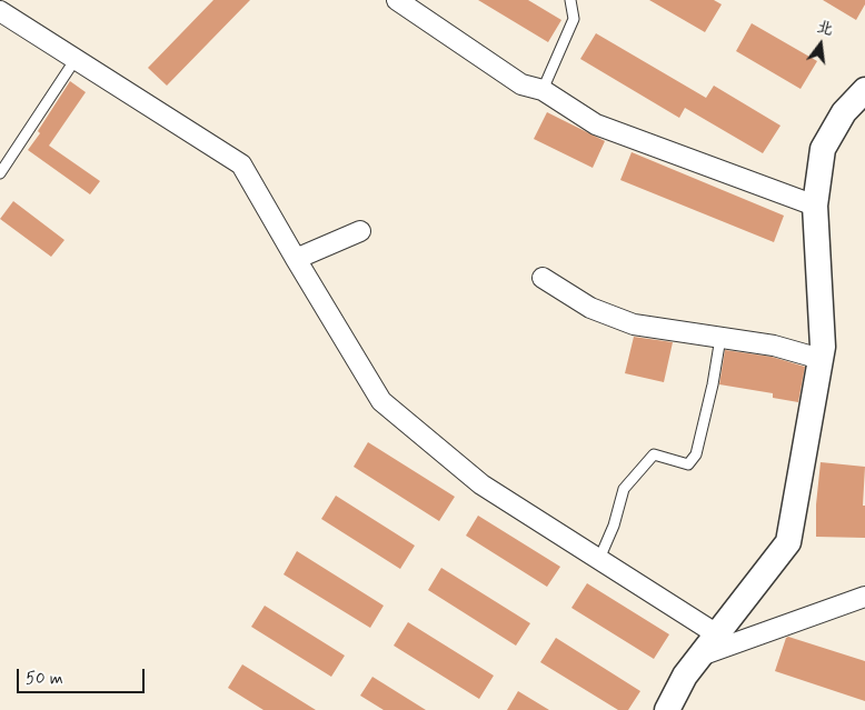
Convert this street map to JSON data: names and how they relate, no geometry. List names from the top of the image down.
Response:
{
  "scale_bar": "50 m",
  "north": "top"
}
